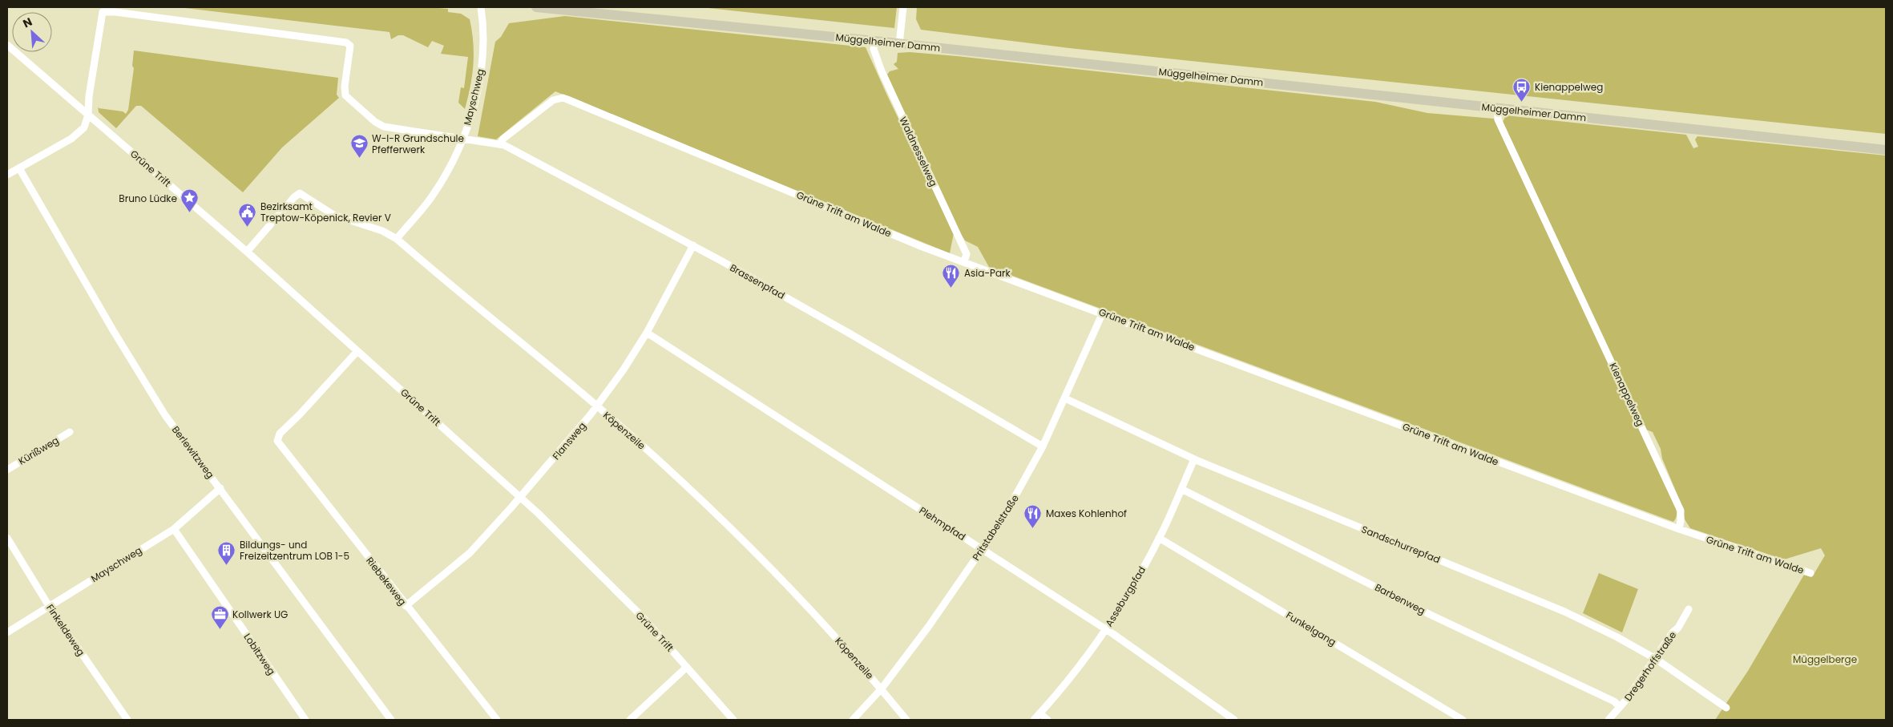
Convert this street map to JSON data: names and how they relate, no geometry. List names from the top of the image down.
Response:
{
  "streets": {
    "main road": ["Müggelheimer Damm"],
    "street": [
      "Mayschweg",
      "Waldnesselweg",
      "Grüne Trift",
      "Grüne Trift am Walde",
      "Brassenpfad",
      "Kienappelweg",
      "Köpenzeile",
      "Flansweg",
      "Kürißweg",
      "Berlewitzweg",
      "Plehmpfad",
      "Pritstabelstraße",
      "Sandschurrepfad",
      "Riebekeweg",
      "Asseburgpfad",
      "Barbenweg",
      "Funkelgang",
      "Finkeldeweg",
      "Lobitzweg",
      "Dregerhoffstraße"
    ]
  },
  "crossings": [
    ["Müggelheimer Damm", "Waldnesselweg"],
    ["Müggelheimer Damm", "Kienappelweg"],
    ["Mayschweg", "Brassenpfad"],
    ["Mayschweg", "Köpenzeile"],
    ["Mayschweg", "Berlewitzweg"],
    ["Mayschweg", "Finkeldeweg"],
    ["Mayschweg", "Lobitzweg"],
    ["Waldnesselweg", "Grüne Trift am Walde"],
    ["Grüne Trift", "Köpenzeile"],
    ["Grüne Trift", "Flansweg"],
    ["Grüne Trift", "Riebekeweg"],
    ["Grüne Trift am Walde", "Brassenpfad"],
    ["Grüne Trift am Walde", "Kienappelweg"],
    ["Grüne Trift am Walde", "Pritstabelstraße"],
    ["Brassenpfad", "Flansweg"],
    ["Brassenpfad", "Pritstabelstraße"],
    ["Köpenzeile", "Flansweg"],
    ["Köpenzeile", "Pritstabelstraße"],
    ["Flansweg", "Plehmpfad"],
    ["Flansweg", "Riebekeweg"],
    ["Plehmpfad", "Pritstabelstraße"],
    ["Plehmpfad", "Asseburgpfad"],
    ["Pritstabelstraße", "Sandschurrepfad"],
    ["Sandschurrepfad", "Asseburgpfad"],
    ["Sandschurrepfad", "Dregerhoffstraße"],
    ["Asseburgpfad", "Barbenweg"],
    ["Asseburgpfad", "Funkelgang"],
    ["Barbenweg", "Dregerhoffstraße"]
  ],
  "parks": ["Müggelberge"],
  "places": {
    "bus stop": ["Kienappelweg"],
    "school or university": ["W-I-R Grundschule Pfefferwerk"],
    "place": ["Bruno Lüdke"],
    "public building": ["Bezirksamt Treptow-Köpenick, Revier V"],
    "restaurant": ["Asia-Park", "Maxes Kohlenhof"],
    "building": ["Bildungs- und Freizeitzentrum LOB 1-5"],
    "office": ["Kollwerk UG"]
  },
  "north": "top left"
}
